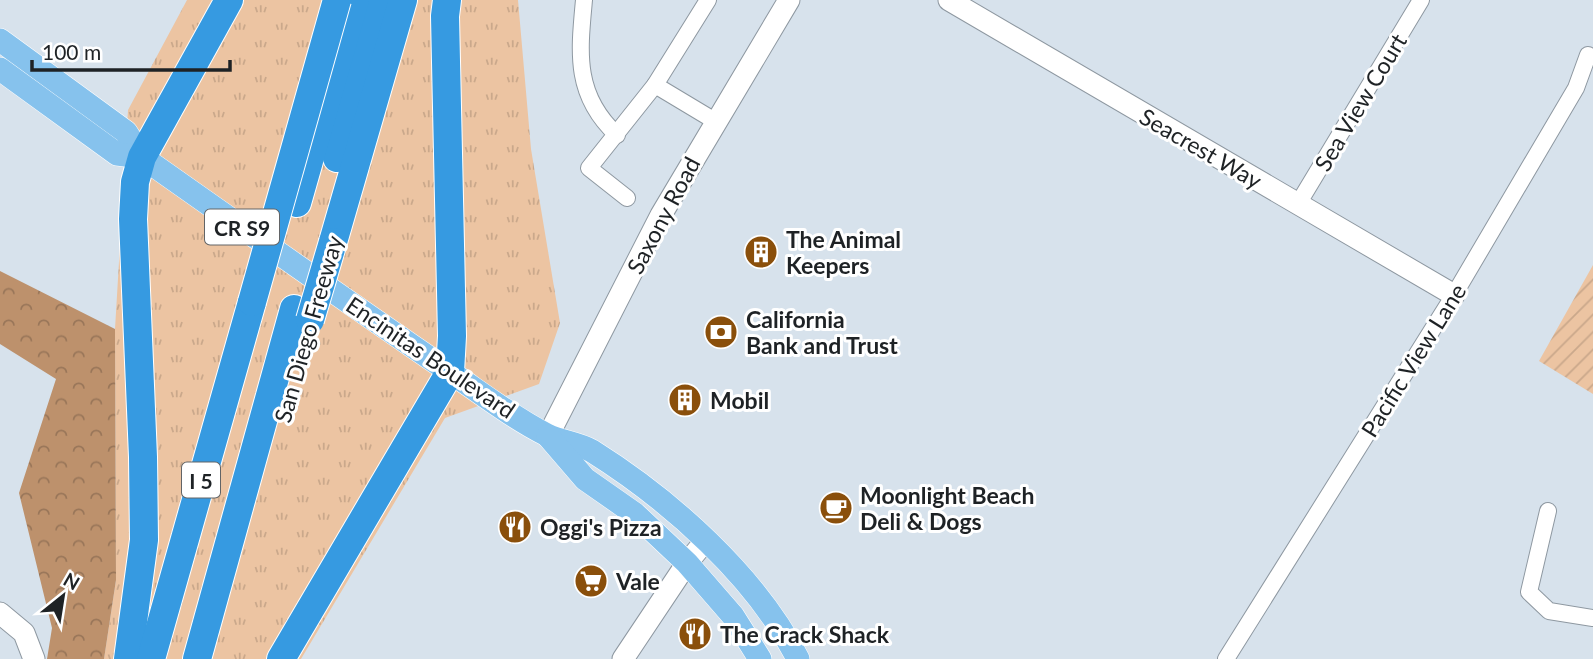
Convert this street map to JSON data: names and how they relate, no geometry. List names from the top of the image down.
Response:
{
  "streets": {
    "highway": ["San Diego Freeway", "I 5"],
    "main road": ["CR S9", "Encinitas Boulevard"],
    "street": [
      "Sea View Court",
      "Seacrest Way",
      "Saxony Road",
      "Pacific View Lane"
    ]
  },
  "crossings": [
    ["Sea View Court", "Seacrest Way"],
    ["Seacrest Way", "Pacific View Lane"],
    ["Saxony Road", "Encinitas Boulevard"]
  ],
  "places": {
    "building": ["The Animal Keepers", "Mobil"],
    "bank": ["California Bank and Trust"],
    "cafe": ["Moonlight Beach Deli & Dogs"],
    "restaurant": ["Oggi's Pizza", "The Crack Shack"],
    "supermarket": ["Vale"]
  },
  "scale_bar": "100 m",
  "north": "top right"
}
